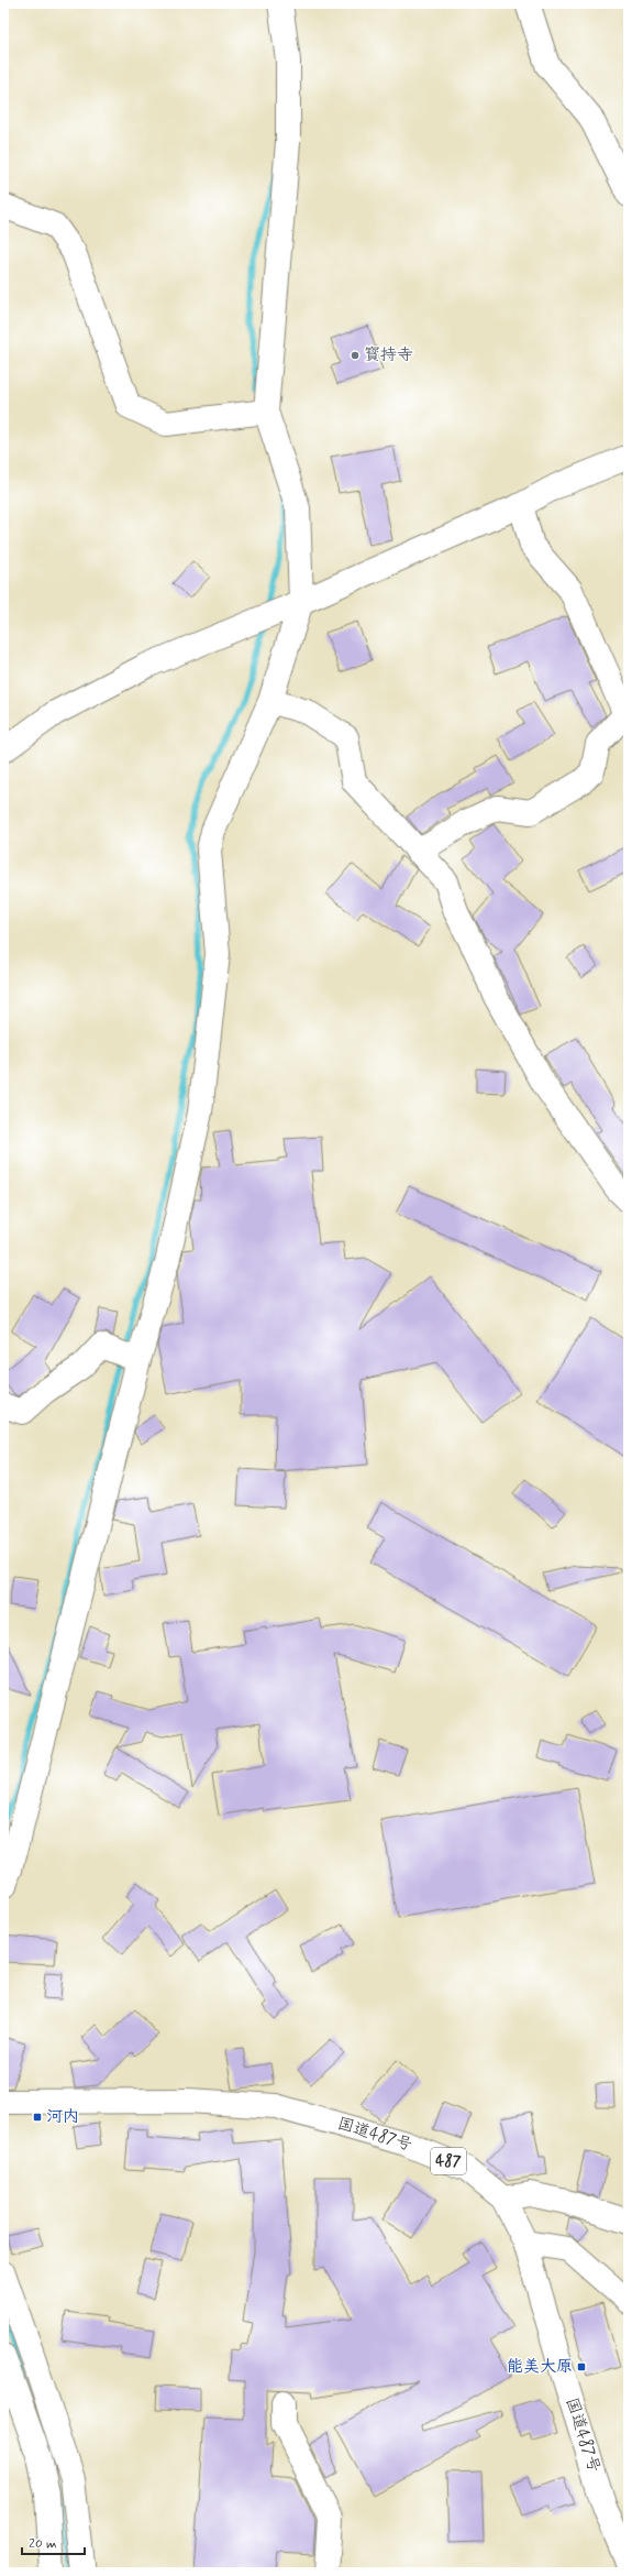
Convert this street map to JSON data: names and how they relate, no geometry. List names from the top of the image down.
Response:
{
  "streets": {
    "main road": ["国道487号", "487"]
  },
  "places": {
    "other": ["寳持寺"],
    "transit": ["河内", "能美大原"]
  },
  "scale_bar": "20 m"
}
